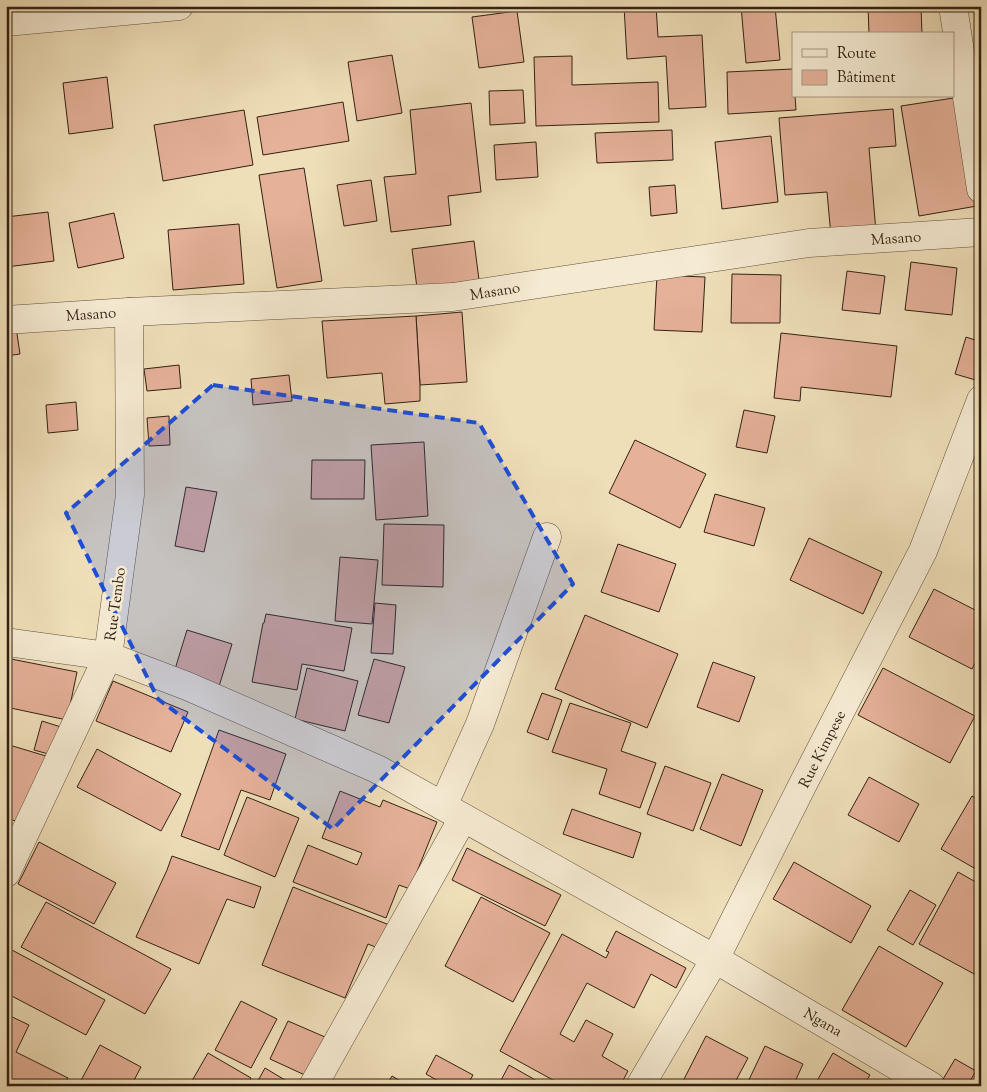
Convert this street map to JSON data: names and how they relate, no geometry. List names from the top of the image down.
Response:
{
  "streets": {
    "street": [
      "Masano",
      "Rue Tembo",
      "Rue Kimpese",
      "Ngana"
    ]
  },
  "crossings": [
    ["Masano", "Rue Tembo"],
    ["Rue Tembo", "Ngana"],
    ["Rue Kimpese", "Ngana"]
  ],
  "legend": ["Route", "Bâtiment"]
}
